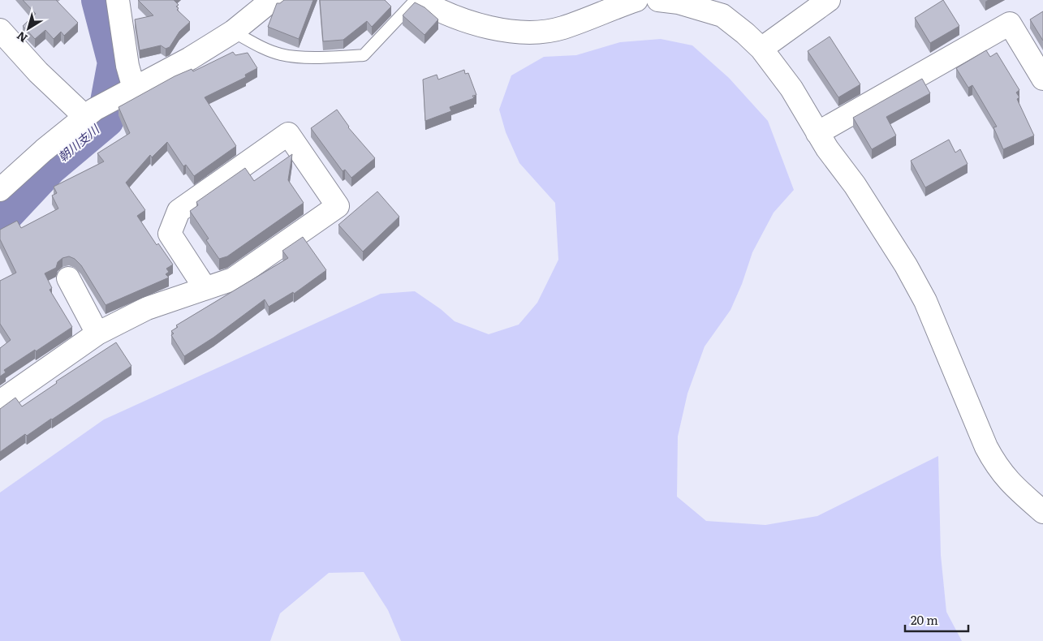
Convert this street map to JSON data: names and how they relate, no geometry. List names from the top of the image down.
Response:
{
  "water": ["朝川支川"],
  "scale_bar": "20 m",
  "north": "bottom left"
}
